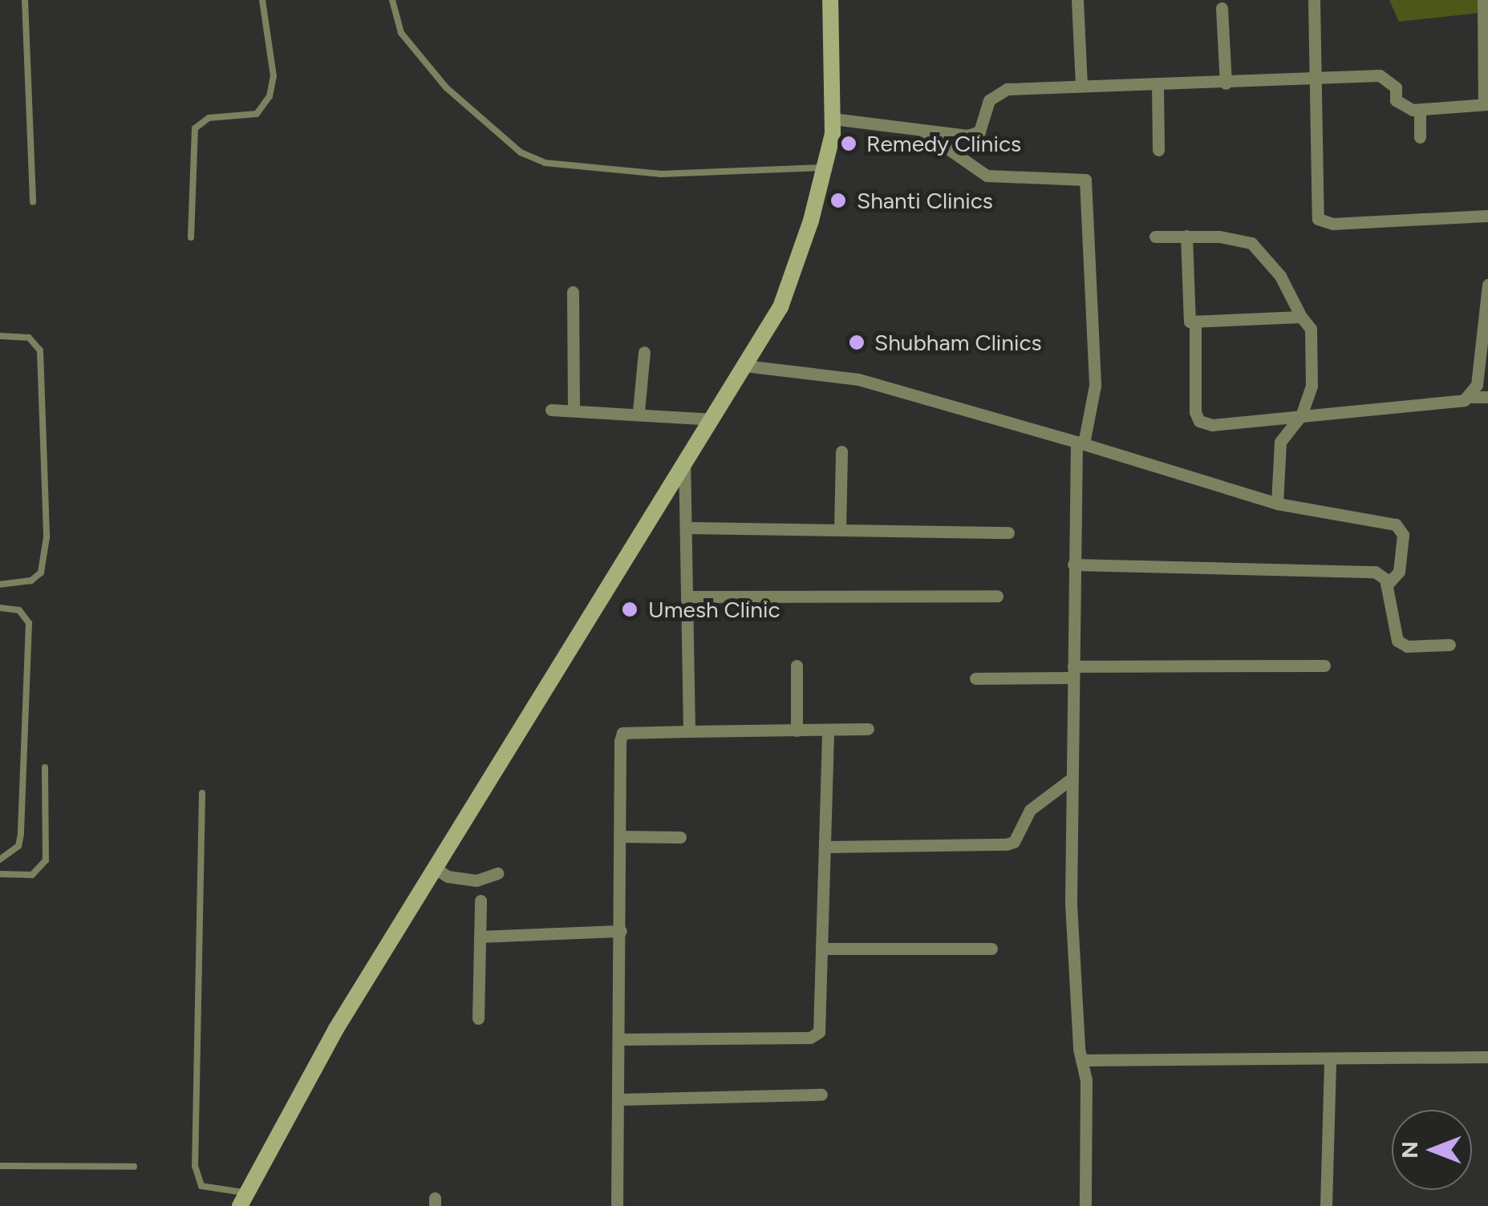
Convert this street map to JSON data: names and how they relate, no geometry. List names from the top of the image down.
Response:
{
  "places": [
    "Remedy Clinics",
    "Shanti Clinics",
    "Shubham Clinics",
    "Umesh Clinic"
  ],
  "north": "left"
}
